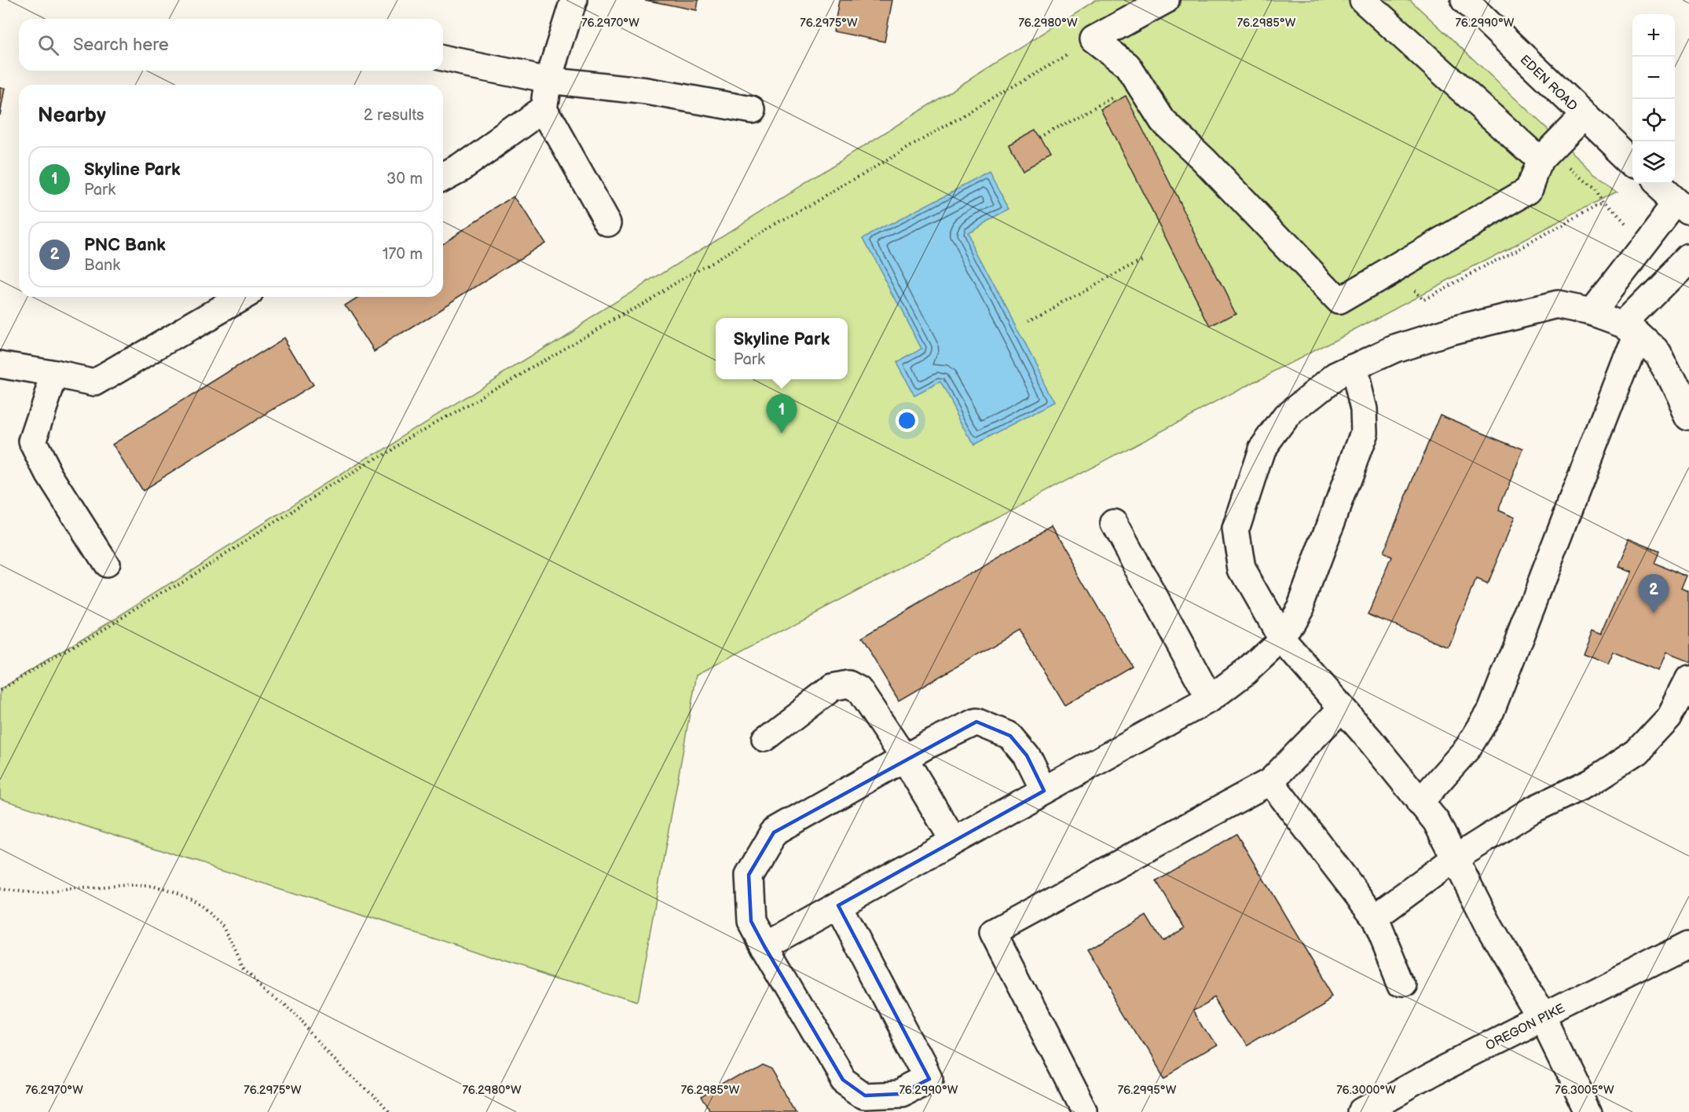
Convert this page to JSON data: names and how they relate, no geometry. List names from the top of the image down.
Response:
{
  "streets": {
    "street": ["EDEN ROAD", "OREGON PIKE"]
  },
  "page": {
    "map_buttons": ["+", "−"],
    "search": "Search here",
    "heading": ["Nearby", "2 results"],
    "list": [
      {
        "mark": "1",
        "name": "Skyline Park",
        "note": "Park",
        "value": "30 m"
      },
      {
        "mark": "2",
        "name": "PNC Bank",
        "note": "Bank",
        "value": "170 m"
      }
    ],
    "popup": ["Skyline Park", "Park"],
    "pins": ["1", "2"]
  },
  "coordinates": [
    "76.2970°W",
    "76.2975°W",
    "76.2980°W",
    "76.2985°W",
    "76.2990°W",
    "76.2995°W",
    "76.3000°W",
    "76.3005°W"
  ]
}
